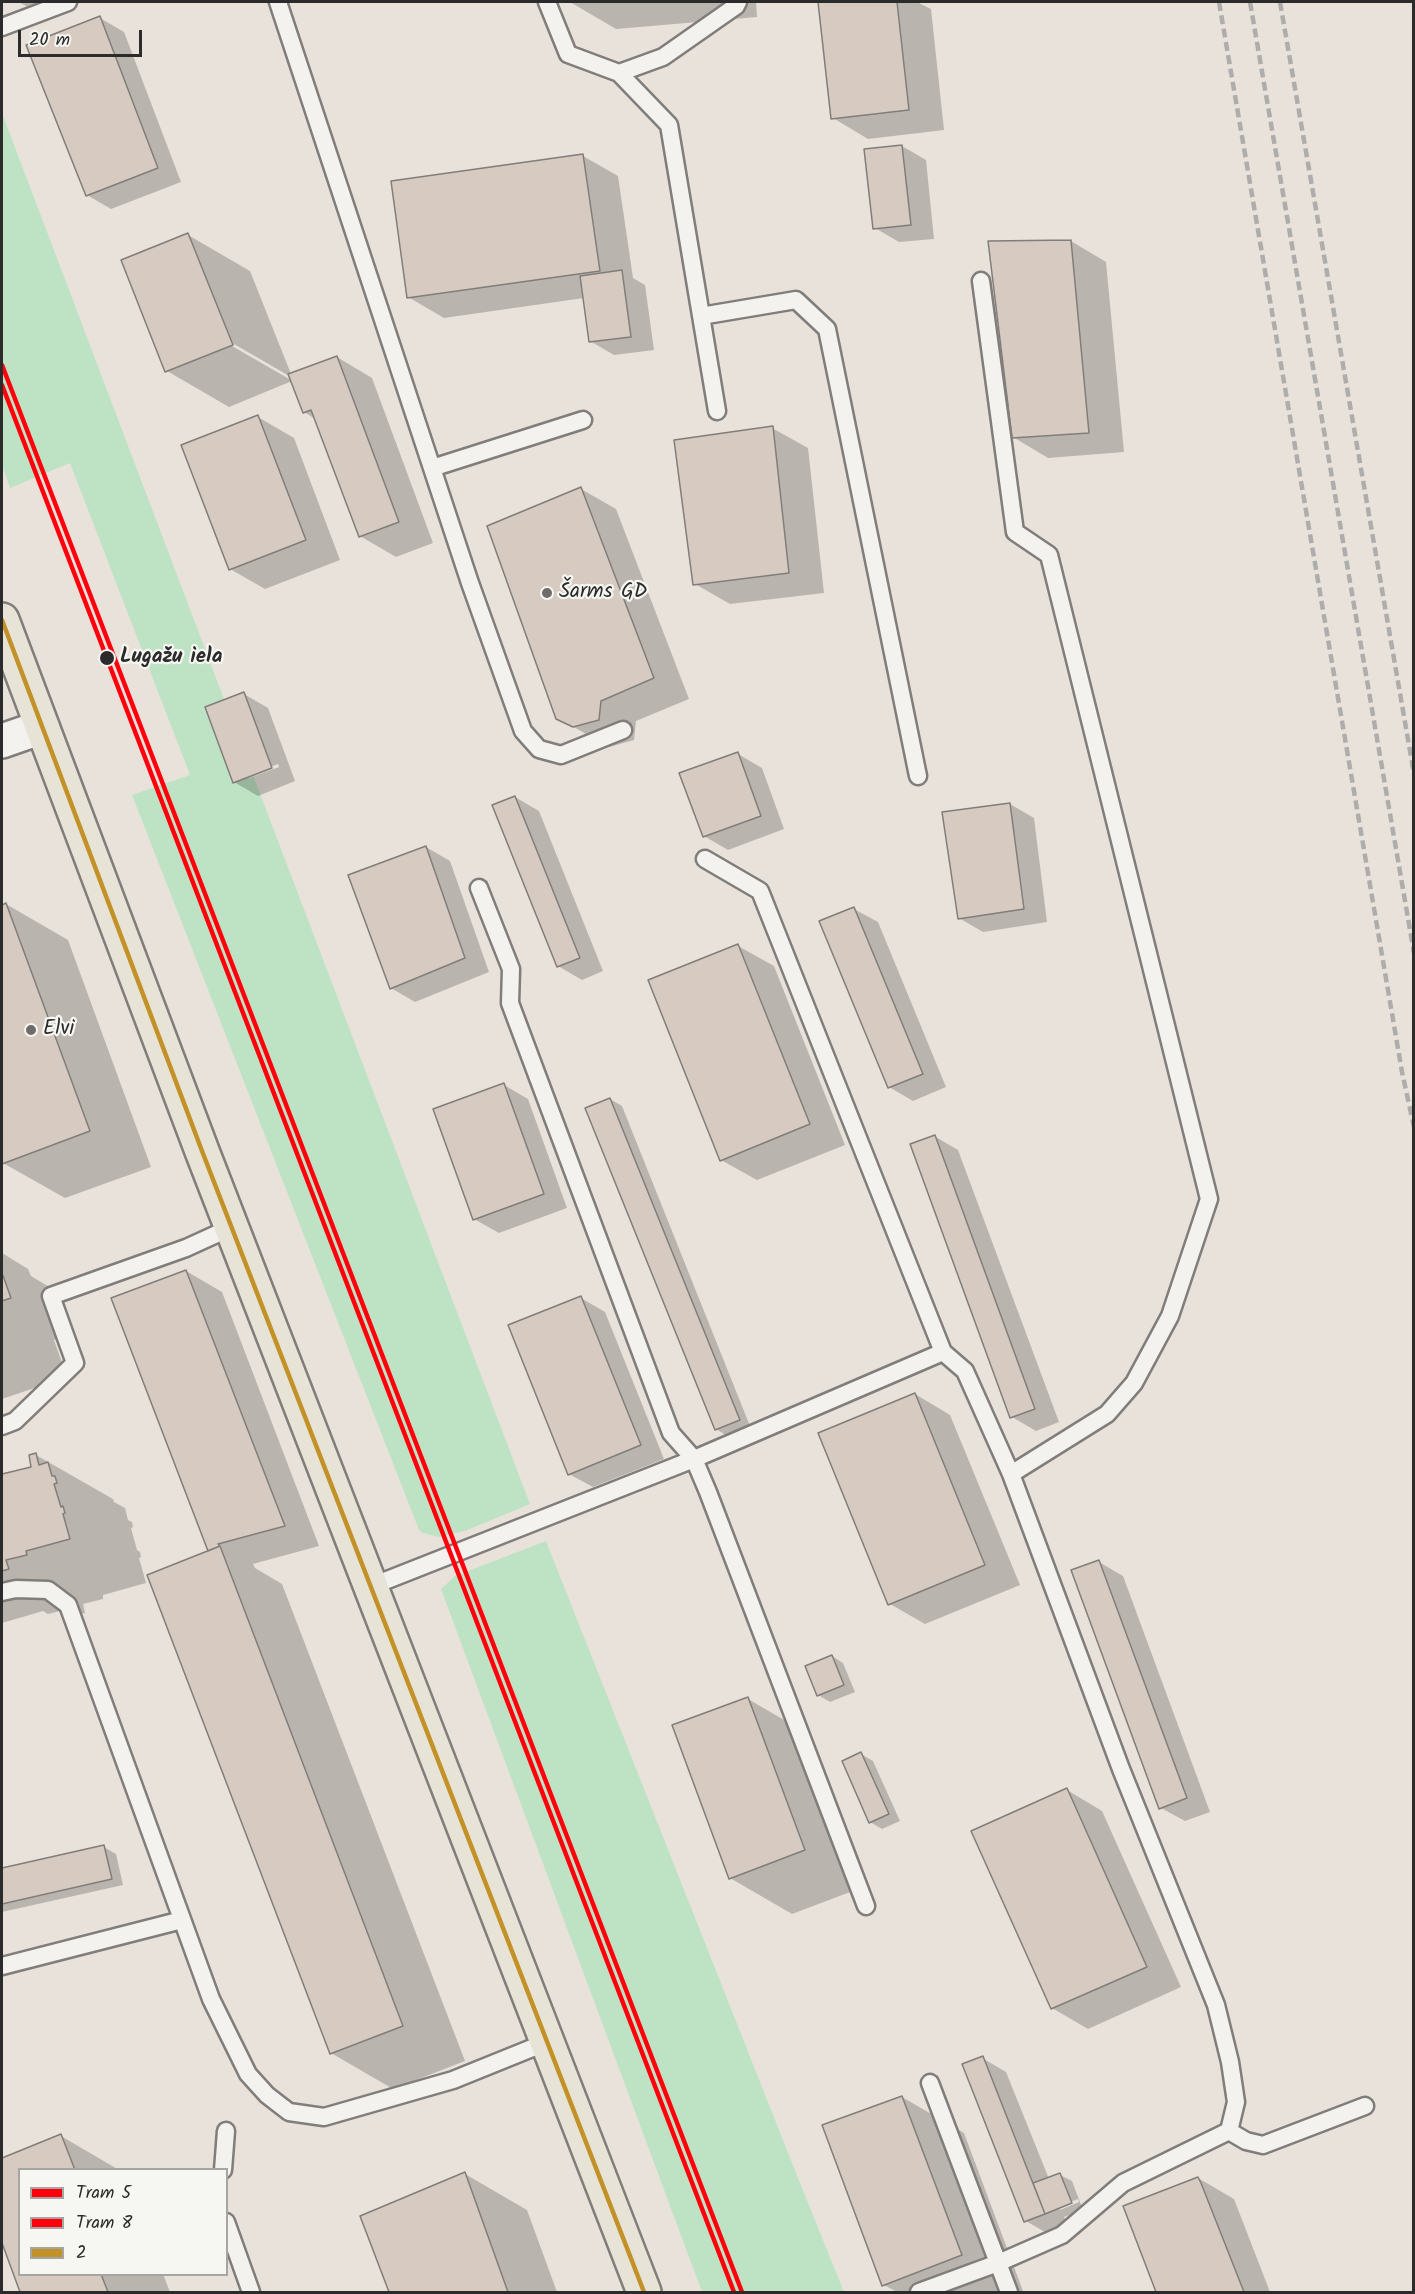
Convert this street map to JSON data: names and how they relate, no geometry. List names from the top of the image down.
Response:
{
  "places": ["Šarms GD", "Lugažu iela", "Elvi"],
  "lines": ["tram line 5", "tram line 8", "transit line 2"],
  "legend": ["Tram 5", "Tram 8", "2"],
  "scale_bar": "20 m"
}
